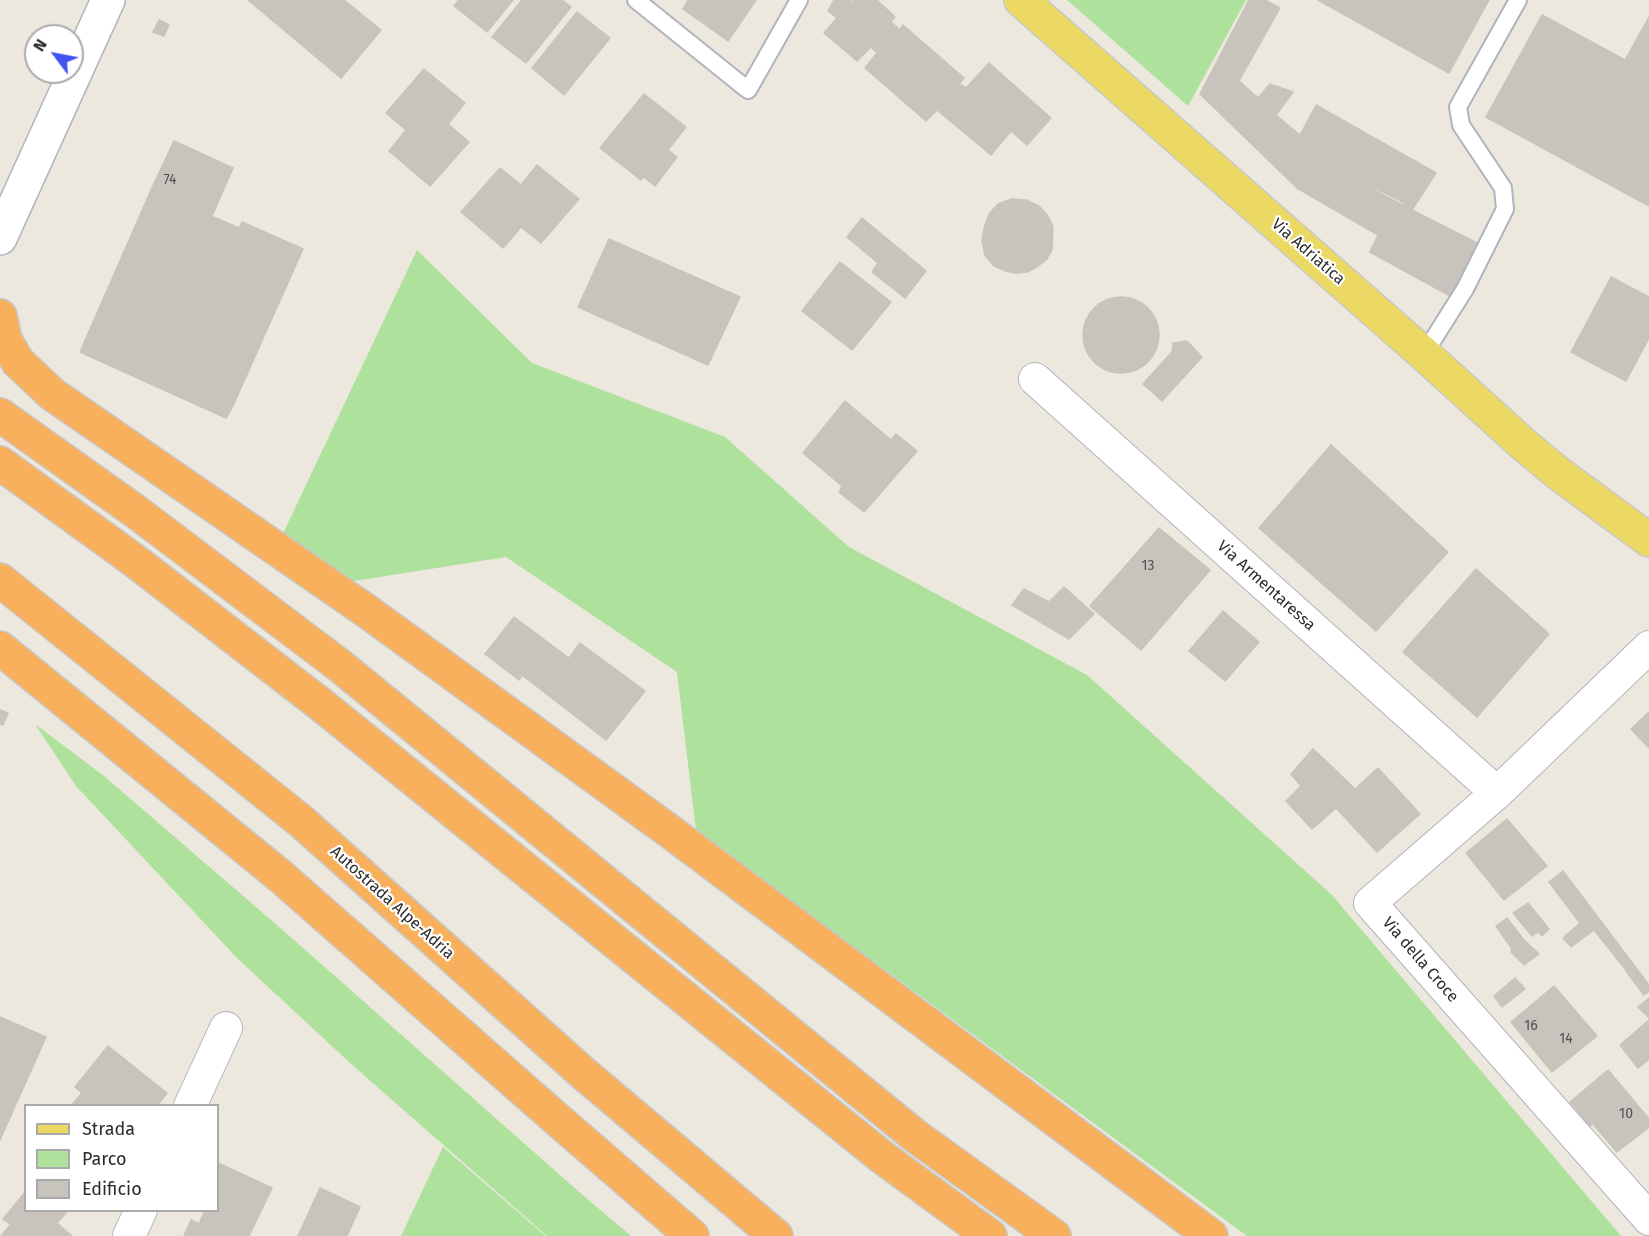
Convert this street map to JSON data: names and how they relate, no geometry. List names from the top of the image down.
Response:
{
  "streets": {
    "highway": ["Autostrada Alpe-Adria"],
    "main road": ["Via Adriatica"],
    "street": ["Via Armentaressa", "Via della Croce"]
  },
  "crossings": [
    ["Via Armentaressa", "Via della Croce"]
  ],
  "house_numbers": [
    "74",
    "13",
    "16",
    "14",
    "10"
  ],
  "legend": ["Strada", "Parco", "Edificio"],
  "north": "top left"
}
